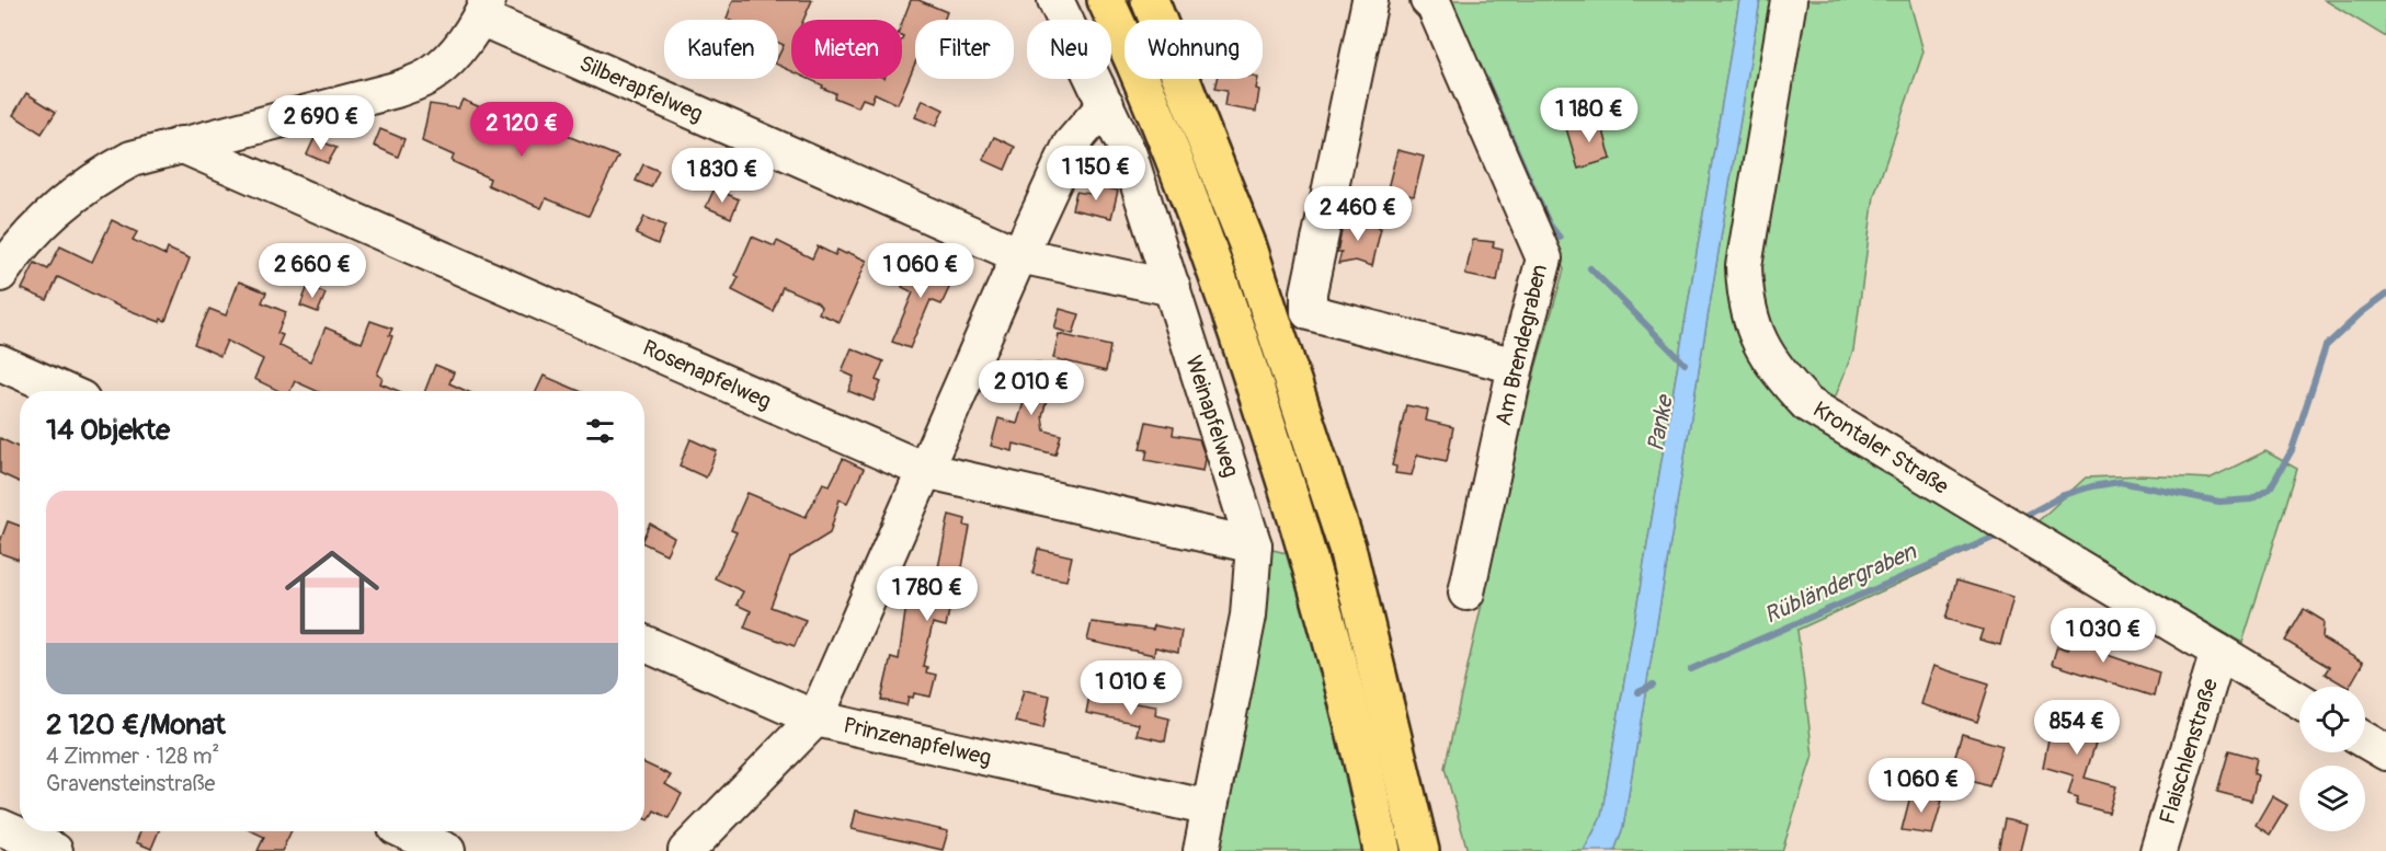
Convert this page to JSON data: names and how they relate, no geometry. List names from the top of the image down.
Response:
{
  "streets": {
    "street": [
      "Silberapfelweg",
      "Am Brendegraben",
      "Rosenapfelweg",
      "Weinapfelweg",
      "Krontaler Straße",
      "Prinzenapfelweg",
      "Flaischlenstraße"
    ]
  },
  "crossings": [
    ["Silberapfelweg", "Weinapfelweg"],
    ["Rosenapfelweg", "Weinapfelweg"],
    ["Weinapfelweg", "Prinzenapfelweg"],
    ["Krontaler Straße", "Flaischlenstraße"]
  ],
  "water": ["Panke", "Rübländergraben"],
  "page": {
    "chip": [
      "Kaufen",
      "Mieten",
      "Filter",
      "Neu",
      "Wohnung"
    ],
    "price": [
      "1 180 €",
      "2 690 €",
      "2 120 €",
      "1 150 €",
      "1 830 €",
      "2 460 €",
      "2 660 €",
      "1 060 €",
      "2 010 €",
      "1 780 €",
      "1 030 €",
      "1 010 €",
      "854 €",
      "1 060 €"
    ],
    "heading": "14 Objekte",
    "list": [
      {
        "name": "2 120 €/Monat",
        "note": "4 Zimmer · 128 m² · Gravensteinstraße"
      }
    ]
  }
}
